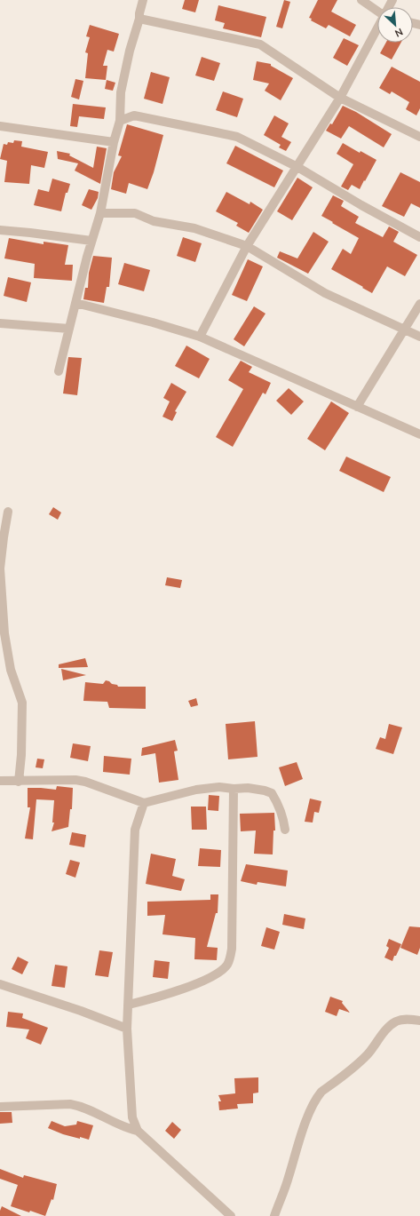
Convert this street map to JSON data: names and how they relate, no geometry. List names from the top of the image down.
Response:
{
  "north": "bottom right"
}
